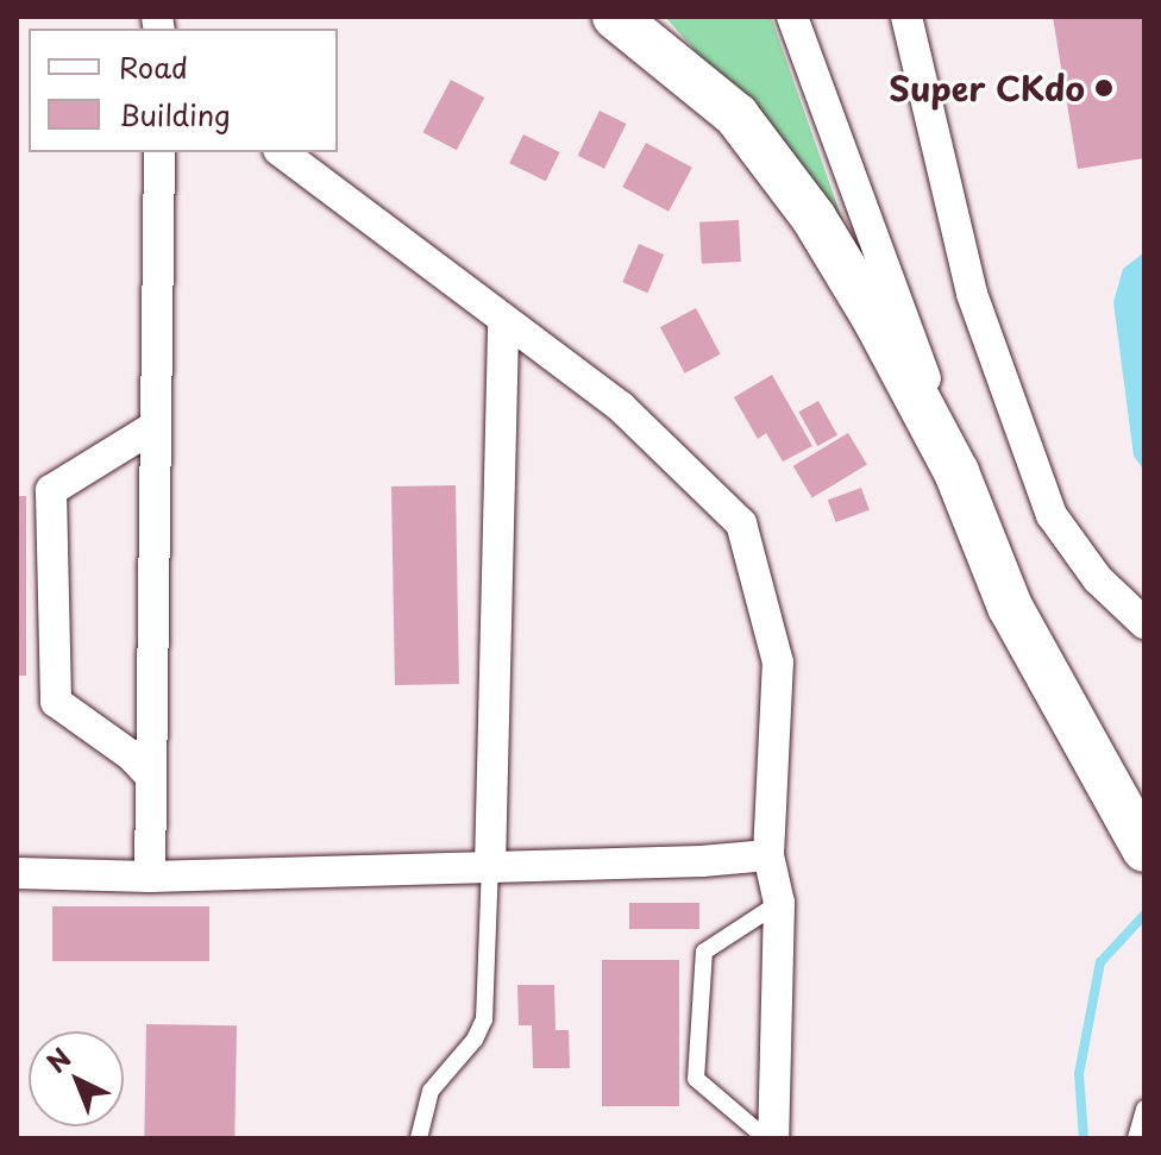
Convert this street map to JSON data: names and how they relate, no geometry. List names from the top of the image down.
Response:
{
  "places": ["Super CKdo"],
  "legend": ["Road", "Building"],
  "north": "top left"
}
